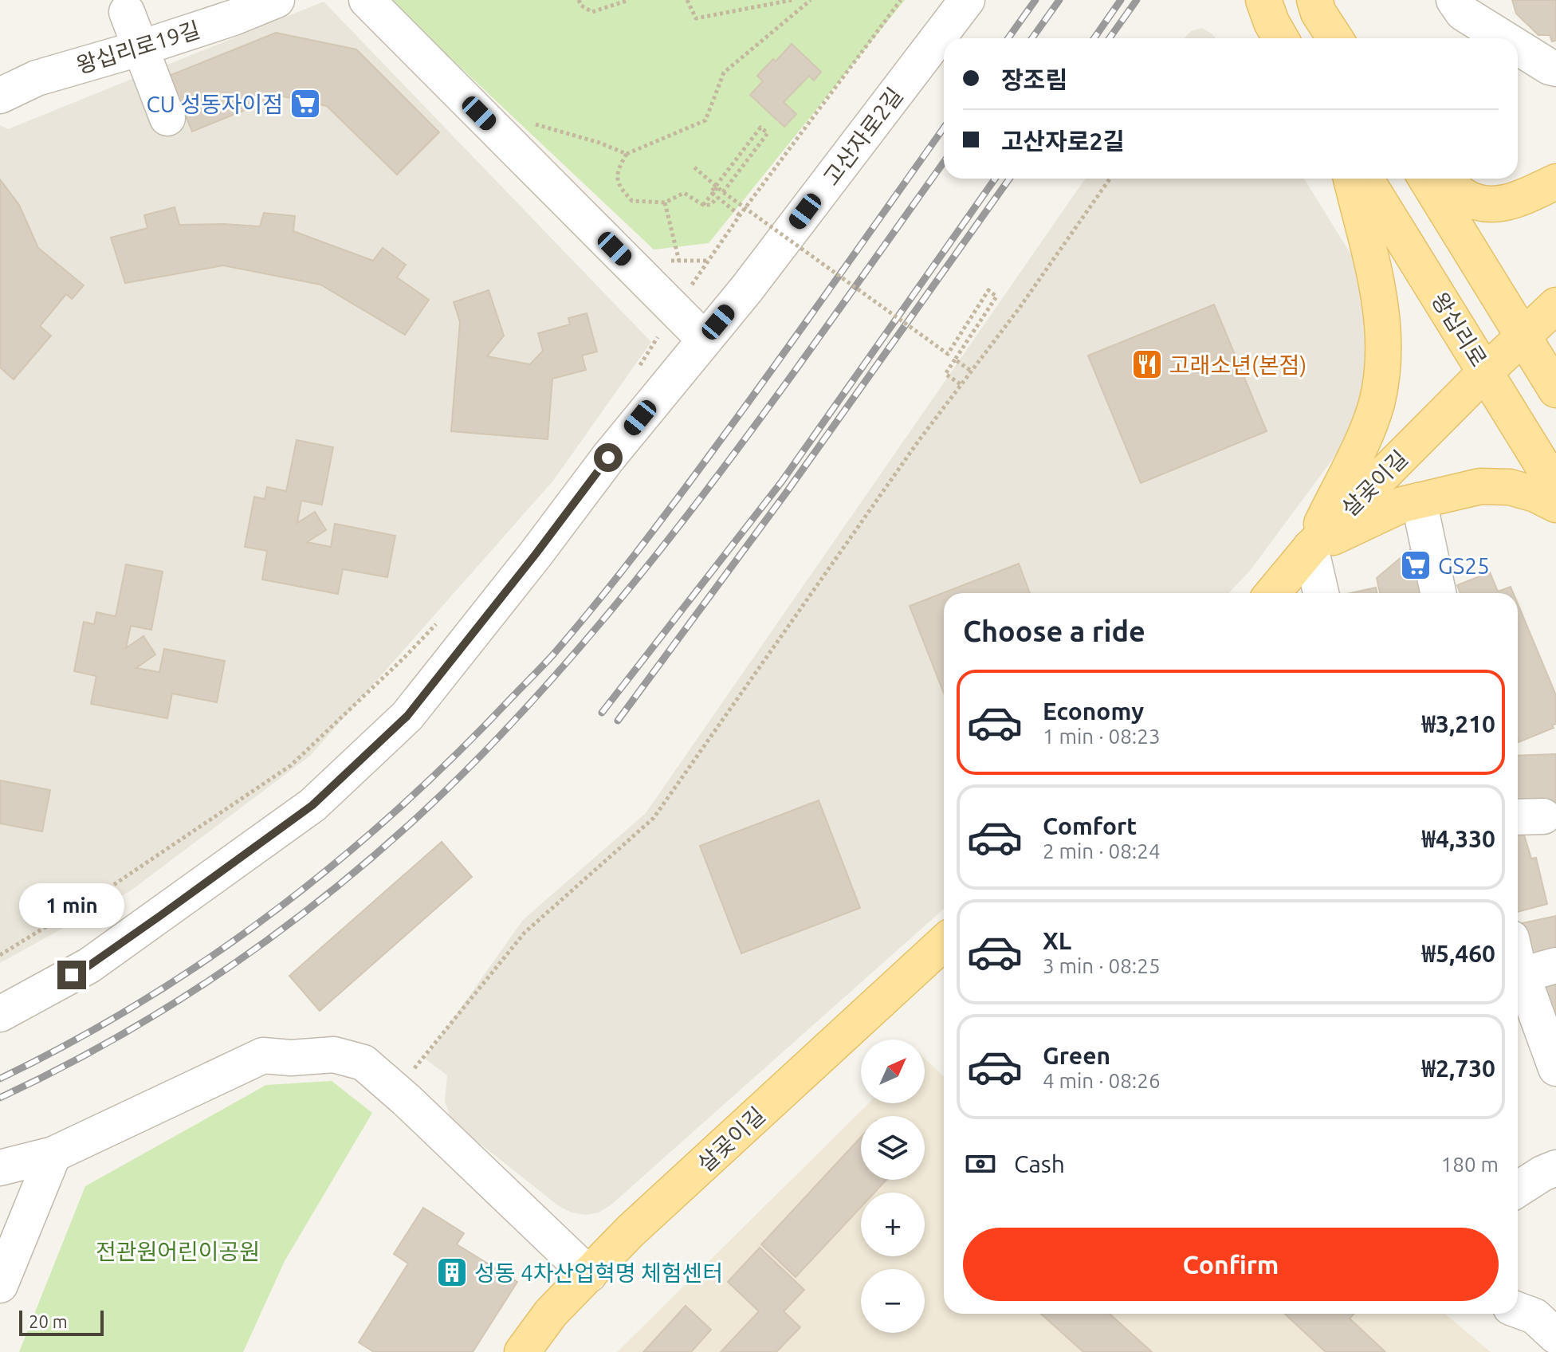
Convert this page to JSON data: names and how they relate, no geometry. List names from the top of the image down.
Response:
{
  "streets": {
    "main road": ["왕십리로", "살곶이길"],
    "street": ["왕십리로19길", "고산자로2길"]
  },
  "crossings": [
    ["왕십리로", "살곶이길"]
  ],
  "parks": ["전관원어린이공원"],
  "places": {
    "supermarket": ["CU 성동자이점", "GS25"],
    "restaurant": ["고래소년(본점)"],
    "building": ["성동 4차산업혁명 체험센터"]
  },
  "scale_bar": "20 m",
  "north": "top right",
  "page": {
    "banner": ["장조림", "고산자로2길"],
    "heading": "Choose a ride",
    "list": [
      {
        "name": "Economy",
        "note": "1 min · 08:23",
        "value": "₩3,210"
      },
      {
        "name": "Comfort",
        "note": "2 min · 08:24",
        "value": "₩4,330"
      },
      {
        "name": "XL",
        "note": "3 min · 08:25",
        "value": "₩5,460"
      },
      {
        "name": "Green",
        "note": "4 min · 08:26",
        "value": "₩2,730"
      }
    ],
    "bubble": "1 min",
    "map_buttons": ["+", "−"],
    "pay": ["Cash", "180 m"],
    "buttons": "Confirm",
    "scale": "20 m"
  }
}
